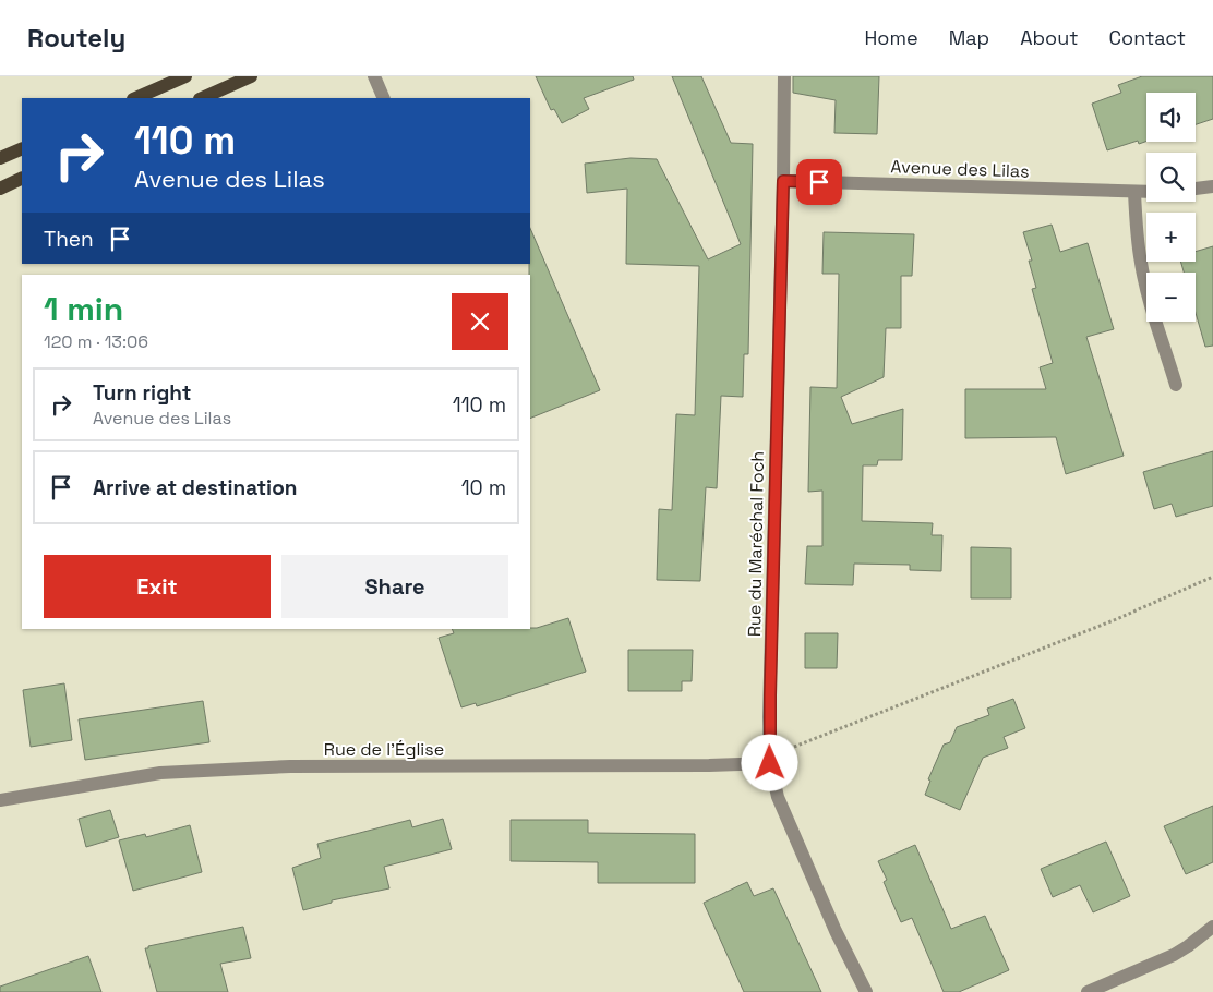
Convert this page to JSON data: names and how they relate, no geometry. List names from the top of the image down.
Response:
{
  "streets": {
    "street": ["Avenue des Lilas", "Rue du Maréchal Foch", "Rue de l'Église"]
  },
  "crossings": [
    ["Avenue des Lilas", "Rue du Maréchal Foch"],
    ["Rue du Maréchal Foch", "Rue de l'Église"]
  ],
  "page": {
    "header": "Routely",
    "nav": [
      "Home",
      "Map",
      "About",
      "Contact"
    ],
    "map_buttons": ["+", "−"],
    "turn": ["110 m", "Avenue des Lilas"],
    "then": "Then",
    "heading": ["1 min", "120 m · 13:06"],
    "list": [
      {
        "name": "Turn right",
        "note": "Avenue des Lilas",
        "value": "110 m"
      },
      {
        "name": "Arrive at destination",
        "value": "10 m"
      }
    ],
    "buttons": ["Exit", "Share"]
  }
}
